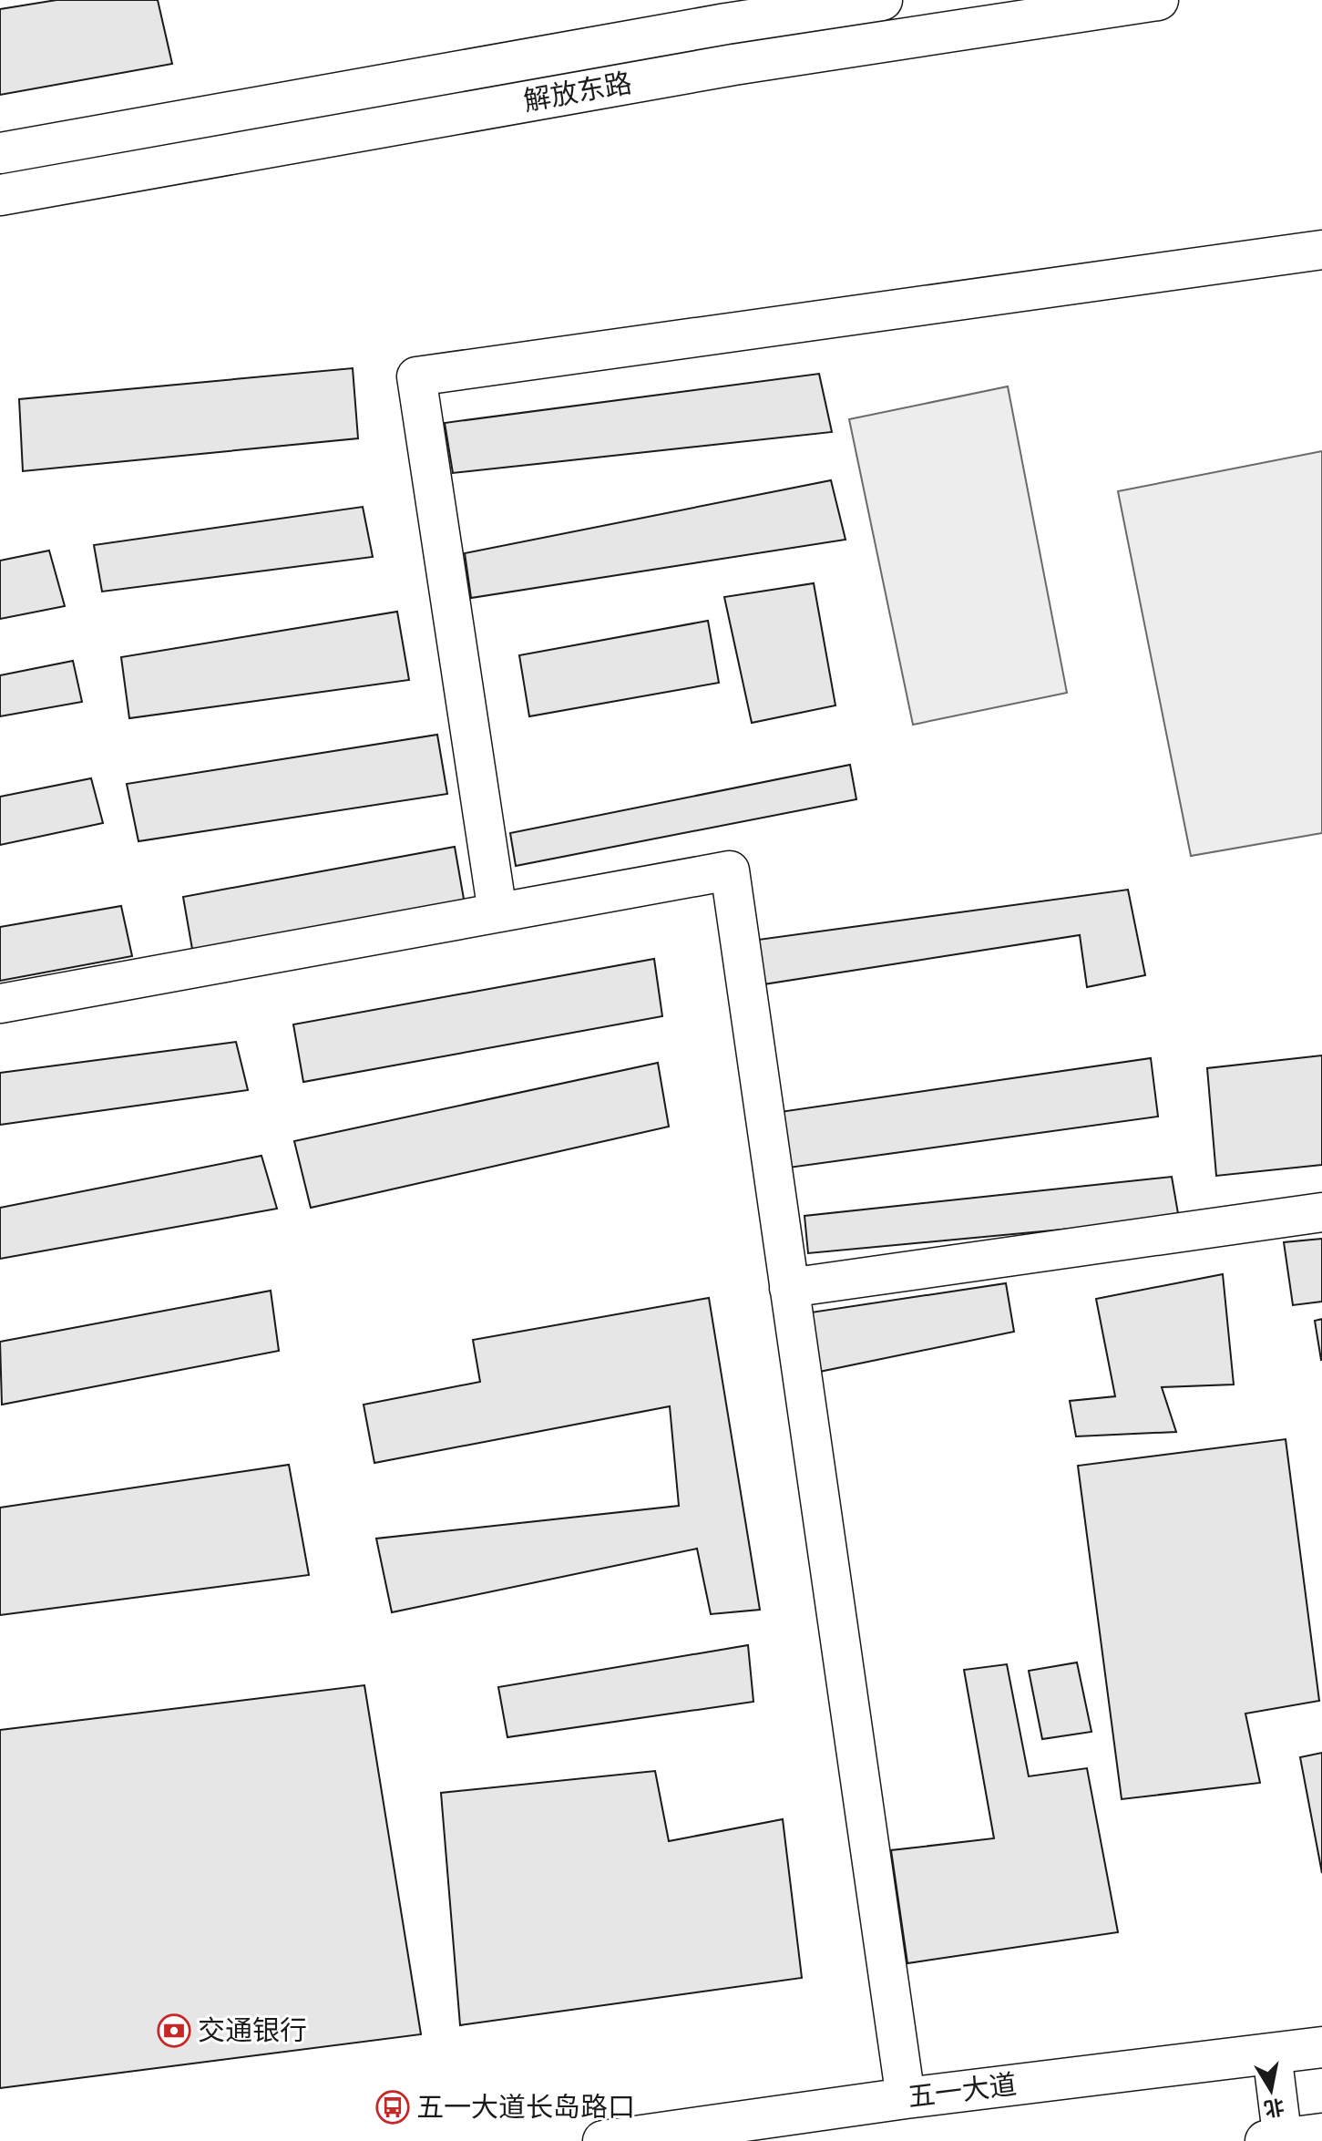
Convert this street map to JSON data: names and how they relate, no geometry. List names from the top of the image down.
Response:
{
  "streets": {
    "main road": ["解放东路", "五一大道"]
  },
  "places": {
    "bank": ["交通银行"],
    "bus stop": ["五一大道长岛路口"]
  },
  "north": "bottom"
}
